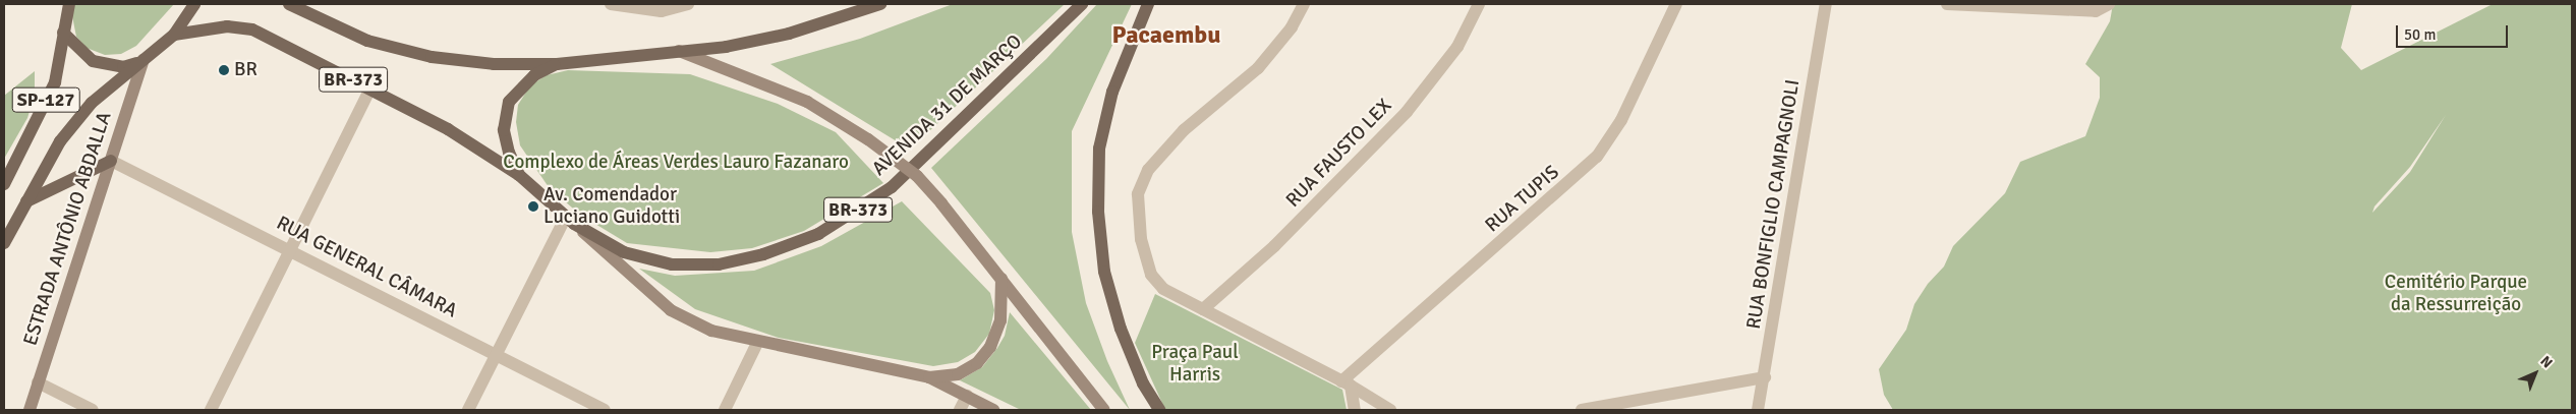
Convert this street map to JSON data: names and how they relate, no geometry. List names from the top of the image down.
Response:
{
  "streets": {
    "main road": [
      "BR-373",
      "SP-127",
      "AVENIDA 31 DE MARÇO",
      "ESTRADA ANTÔNIO ABDALLA"
    ],
    "street": [
      "RUA FAUSTO LEX",
      "RUA TUPIS",
      "RUA BONFIGLIO CAMPAGNOLI",
      "RUA GENERAL CÂMARA"
    ]
  },
  "crossings": [
    ["BR-373", "SP-127"],
    ["BR-373", "AVENIDA 31 DE MARÇO"],
    ["SP-127", "ESTRADA ANTÔNIO ABDALLA"],
    ["ESTRADA ANTÔNIO ABDALLA", "RUA GENERAL CÂMARA"]
  ],
  "districts": ["Pacaembu"],
  "parks": ["Complexo de Áreas Verdes Lauro Fazanaro", "Cemitério Parque da Ressurreição", "Praça Paul Harris"],
  "places": ["BR", "Av. Comendador Luciano Guidotti"],
  "scale_bar": "50 m",
  "north": "top right"
}
